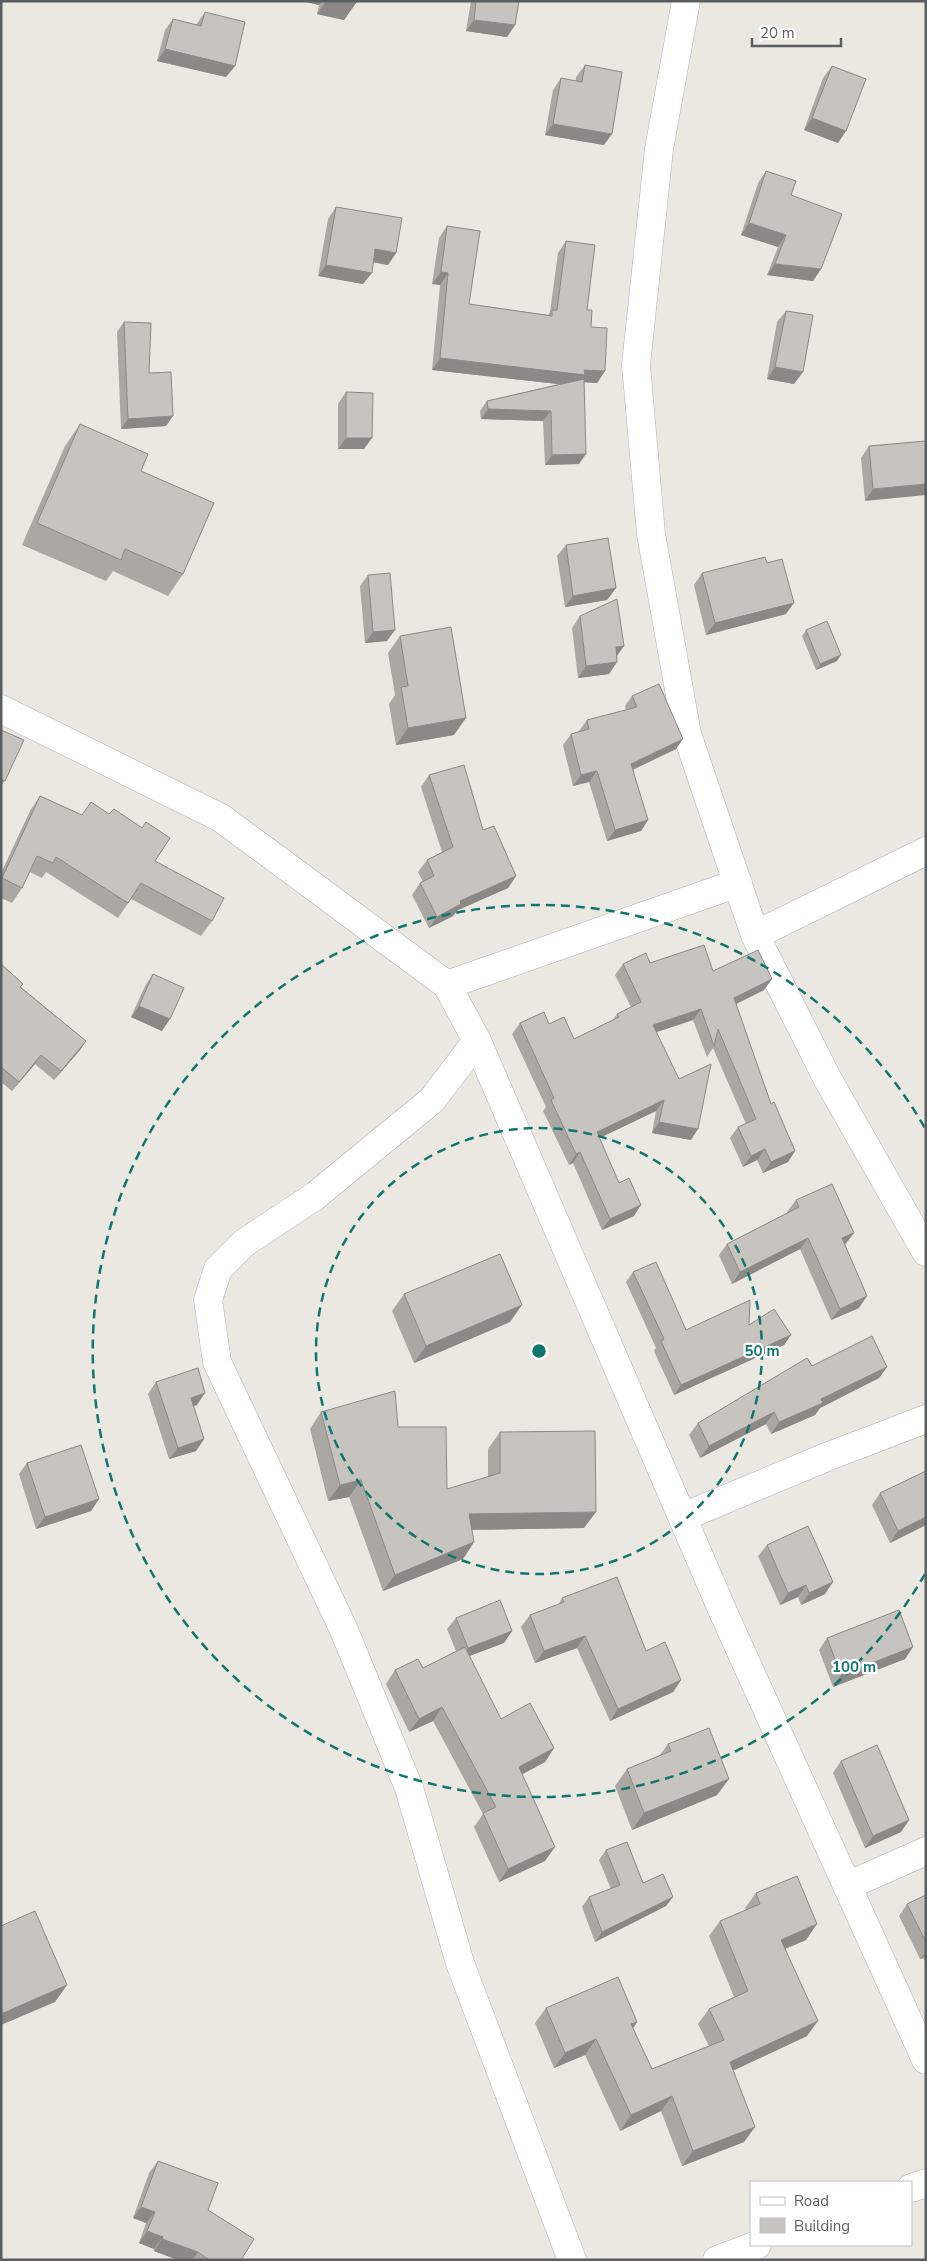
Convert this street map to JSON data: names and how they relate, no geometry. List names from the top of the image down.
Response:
{
  "legend": ["Road", "Building"],
  "scale_bar": "20 m",
  "rings": ["50 m", "100 m"]
}
